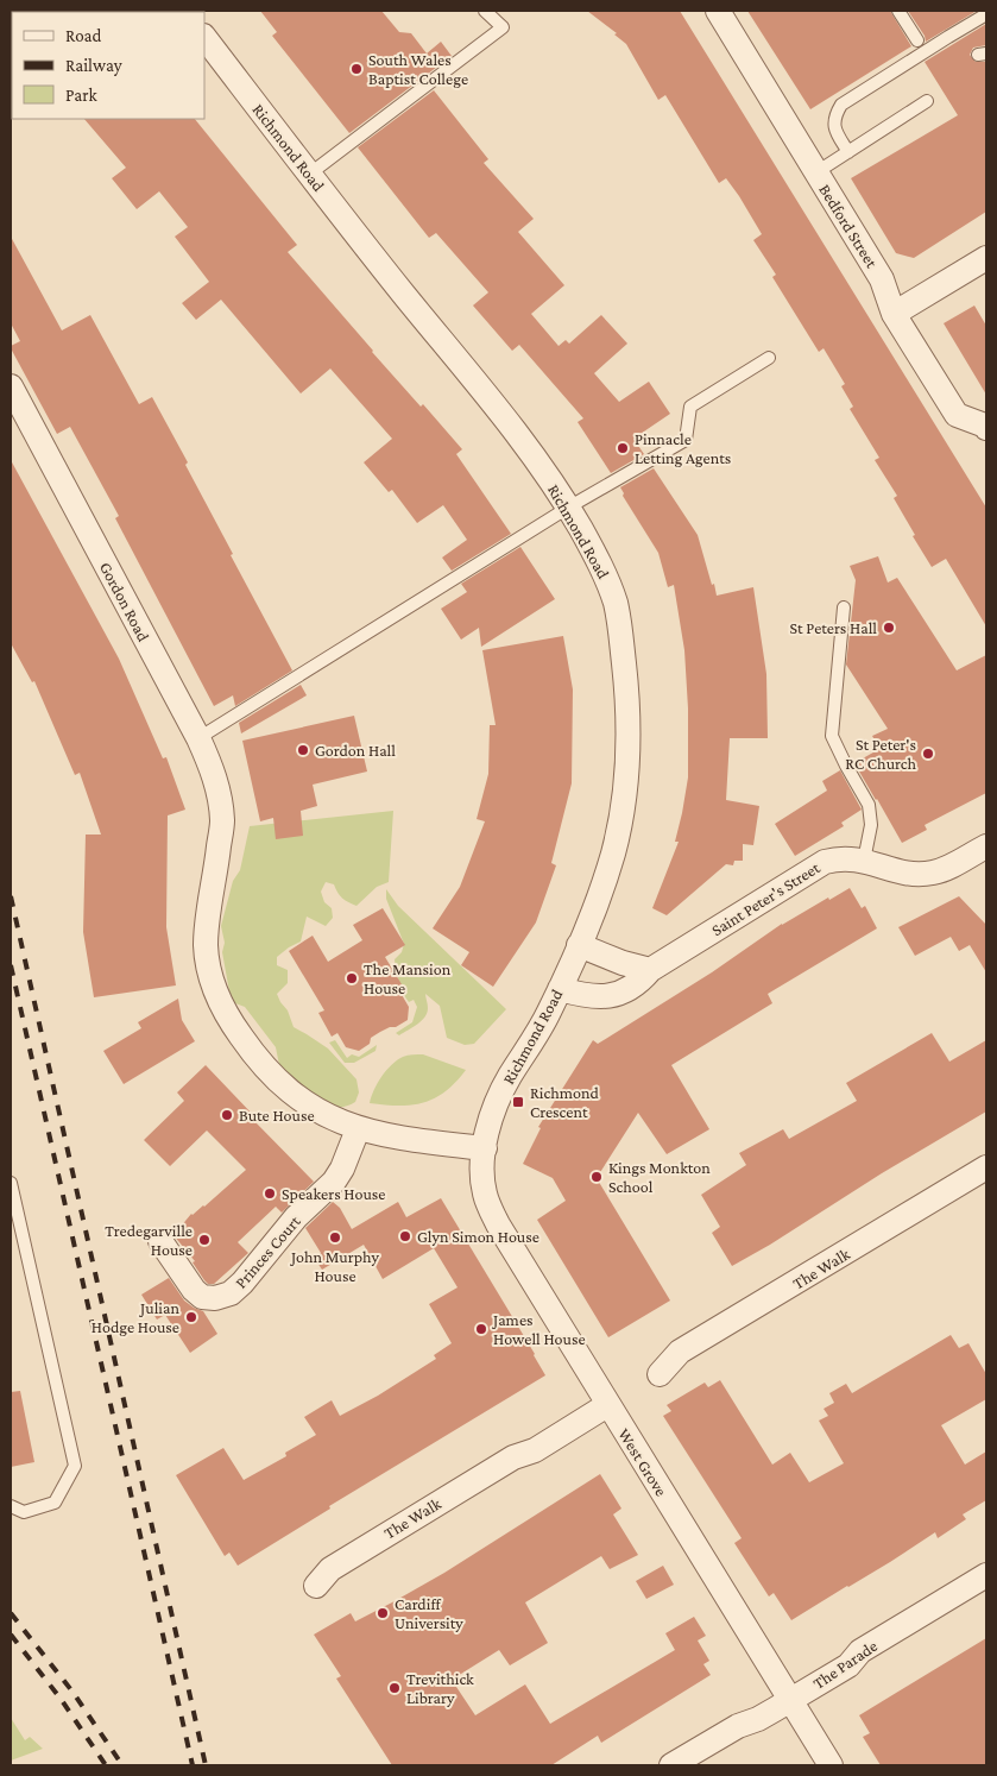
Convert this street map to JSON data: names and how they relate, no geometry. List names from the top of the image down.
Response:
{
  "streets": {
    "street": [
      "Richmond Road",
      "Bedford Street",
      "Gordon Road",
      "Saint Peter's Street",
      "Princes Court",
      "The Walk",
      "West Grove",
      "The Parade"
    ]
  },
  "crossings": [
    ["Richmond Road", "Saint Peter's Street"],
    ["Richmond Road", "West Grove"],
    ["Gordon Road", "Princes Court"],
    ["The Walk", "West Grove"],
    ["West Grove", "The Parade"]
  ],
  "places": {
    "other": [
      "South Wales Baptist College",
      "Pinnacle Letting Agents",
      "St Peters Hall",
      "Gordon Hall",
      "St Peter's RC Church",
      "The Mansion House",
      "Bute House",
      "Kings Monkton School",
      "Speakers House",
      "Glyn Simon House",
      "John Murphy House",
      "Tredegarville House",
      "Julian Hodge House",
      "James Howell House",
      "Cardiff University",
      "Trevithick Library"
    ],
    "transit": ["Richmond Crescent"]
  },
  "legend": ["Road", "Railway", "Park"]
}
